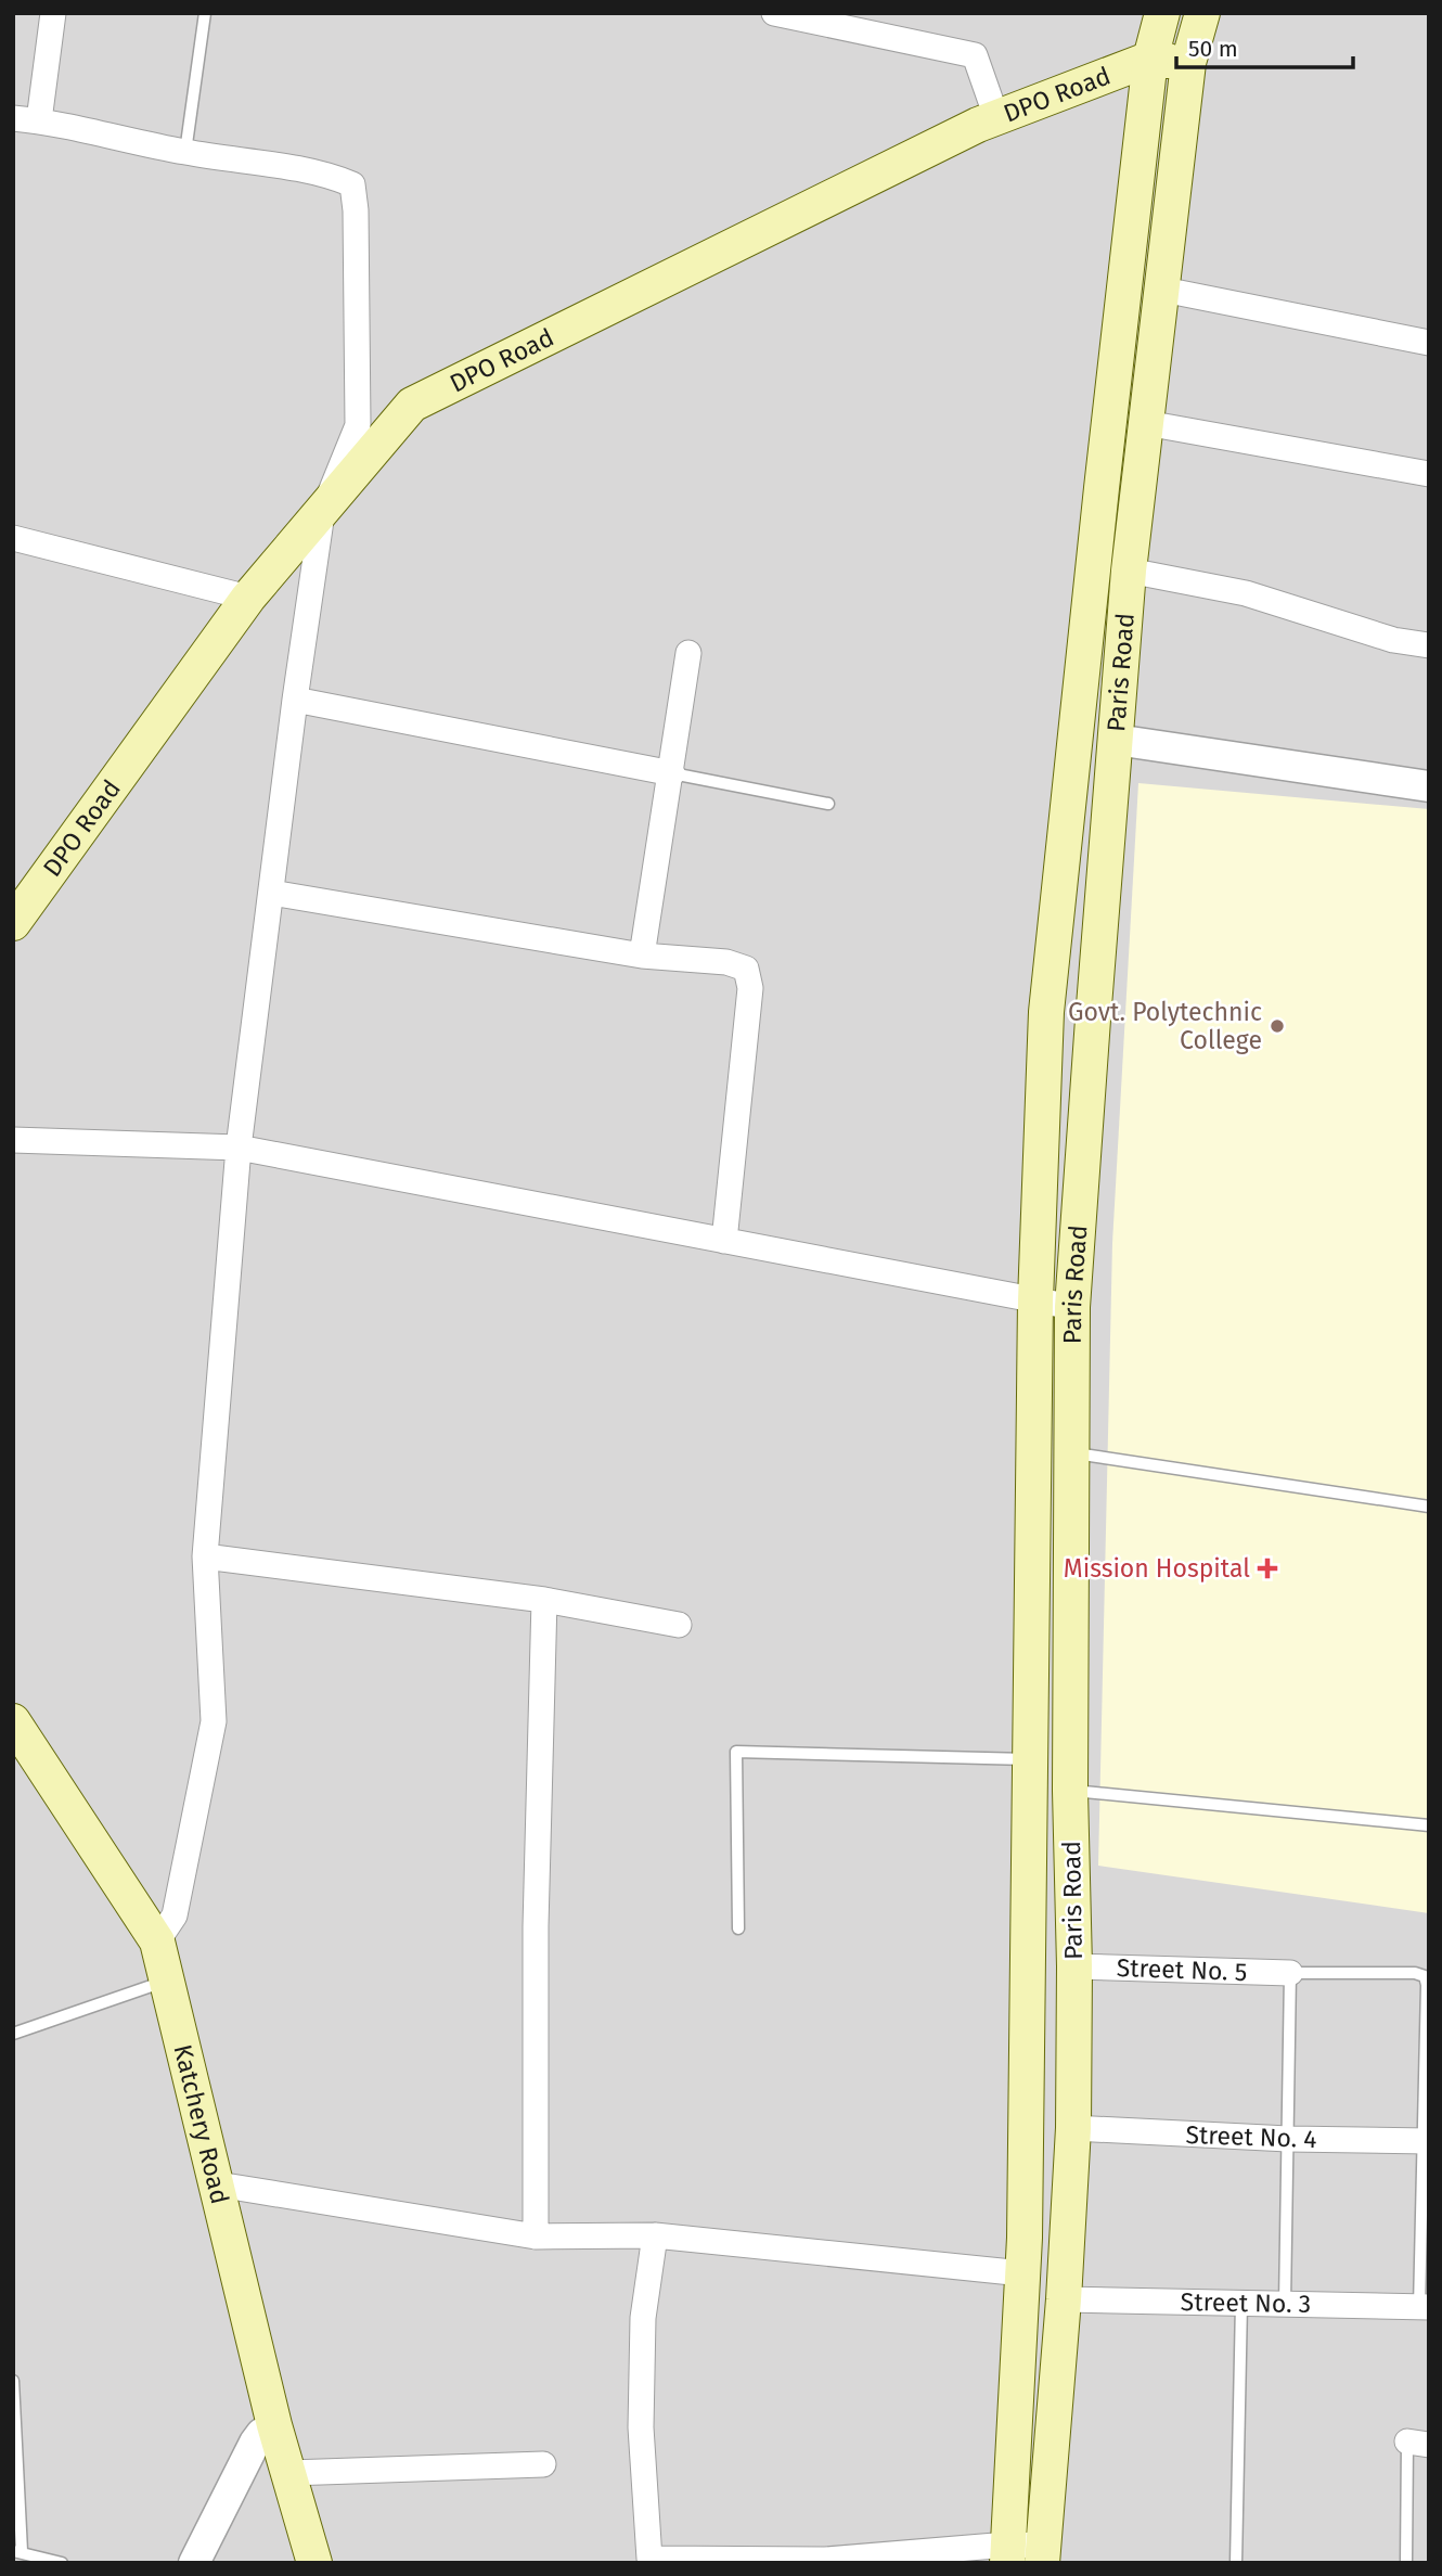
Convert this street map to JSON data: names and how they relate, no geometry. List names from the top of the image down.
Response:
{
  "streets": {
    "main road": ["DPO Road", "Paris Road", "Katchery Road"],
    "street": ["Street No. 5", "Street No. 4", "Street No. 3"]
  },
  "crossings": [
    ["DPO Road", "Paris Road"],
    ["Paris Road", "Street No. 5"],
    ["Paris Road", "Street No. 4"],
    ["Paris Road", "Street No. 3"]
  ],
  "places": {
    "other": ["Govt. Polytechnic College"],
    "health": ["Mission Hospital"]
  },
  "scale_bar": "50 m"
}
